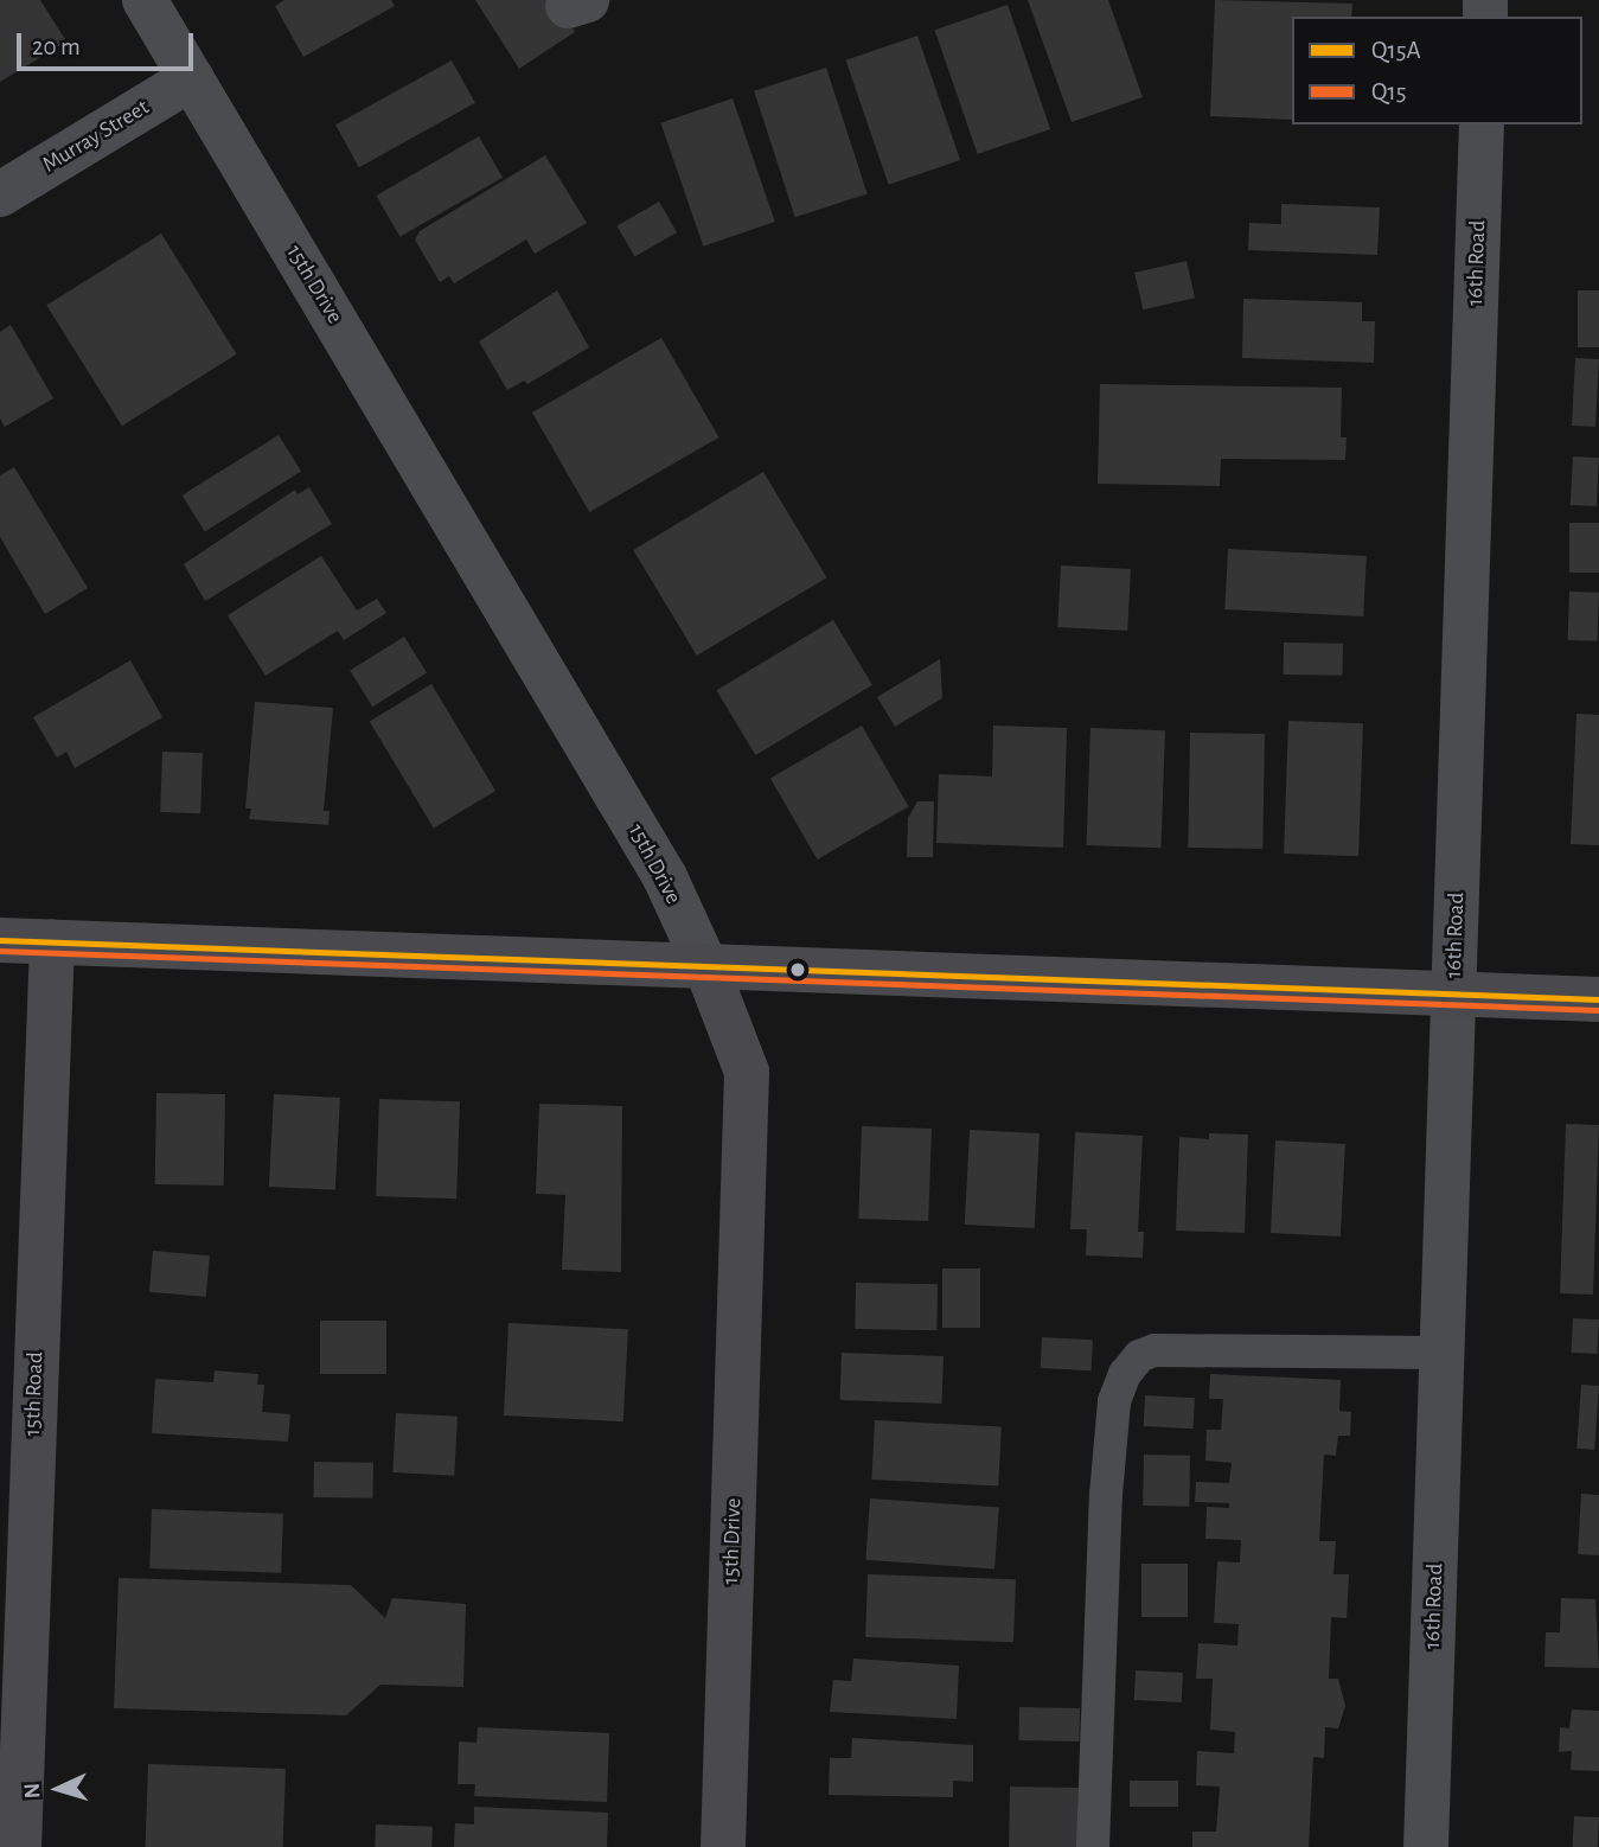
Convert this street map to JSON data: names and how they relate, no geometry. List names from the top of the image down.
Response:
{
  "streets": {
    "street": [
      "Murray Street",
      "16th Road",
      "15th Drive",
      "15th Road"
    ]
  },
  "crossings": [
    ["Murray Street", "15th Drive"]
  ],
  "lines": ["transit line Q15A", "transit line Q15"],
  "legend": ["Q15A", "Q15"],
  "scale_bar": "20 m",
  "north": "left"
}
